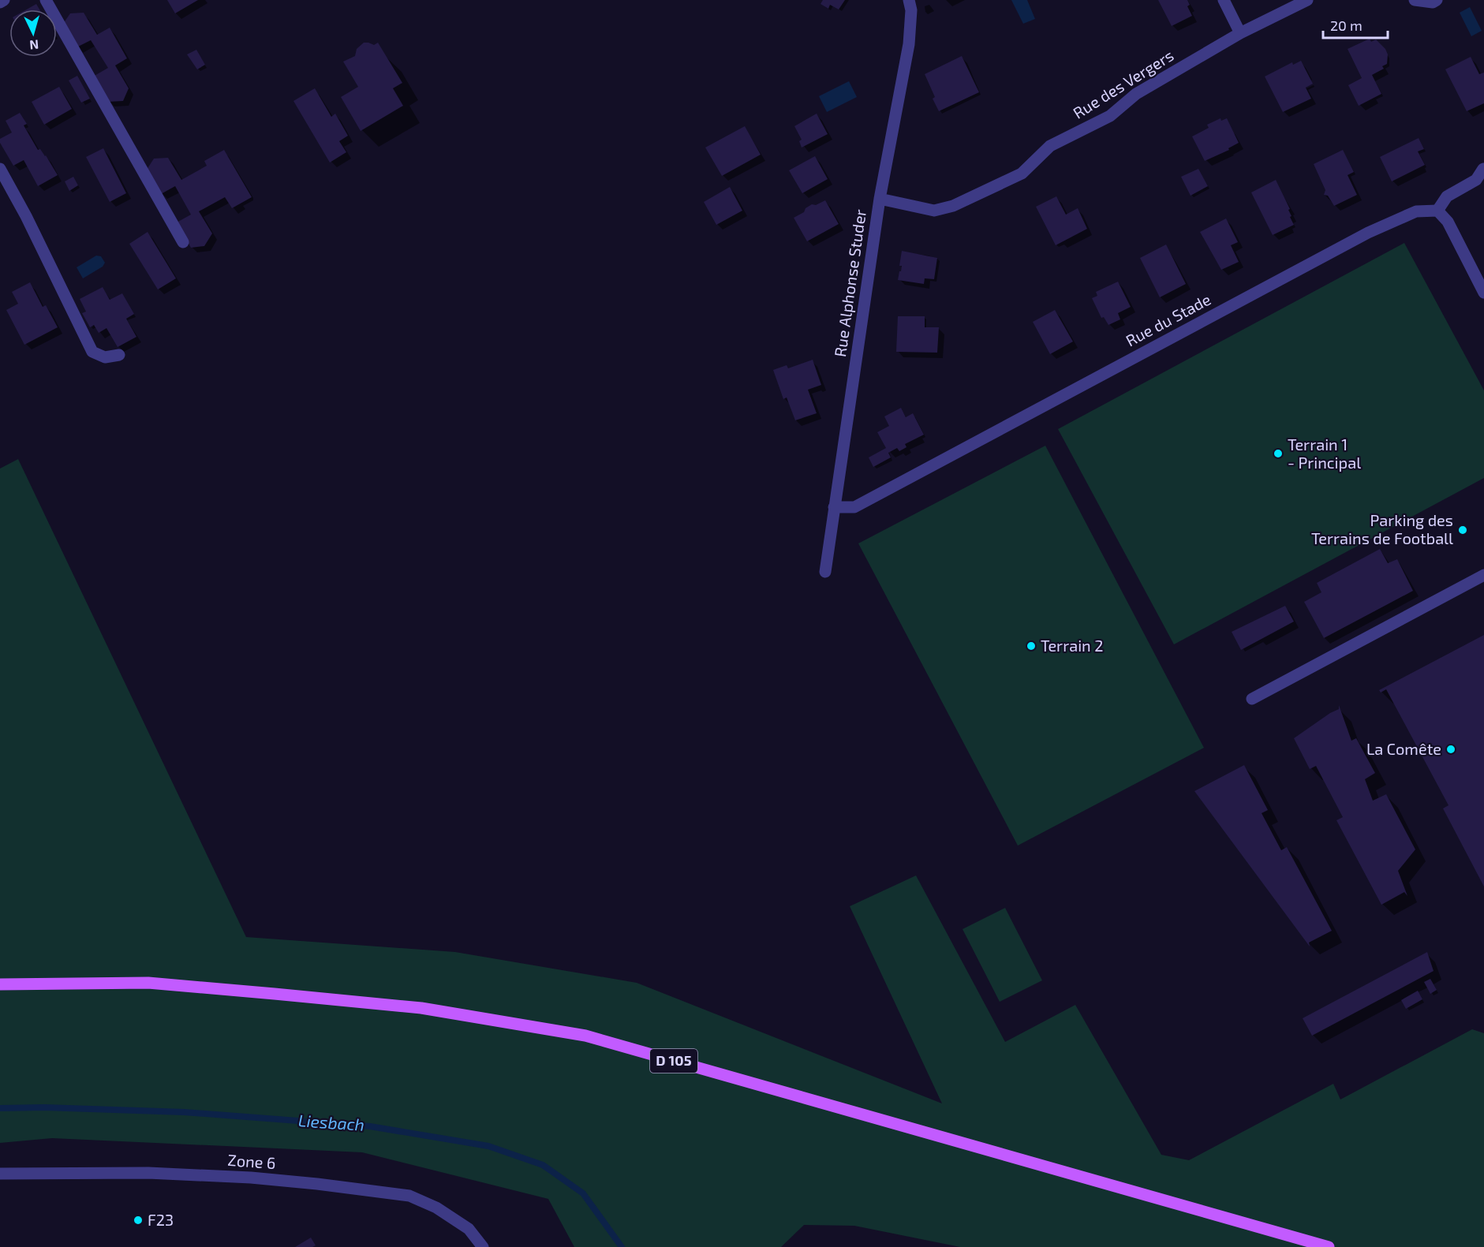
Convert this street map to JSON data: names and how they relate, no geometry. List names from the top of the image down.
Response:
{
  "streets": {
    "main road": ["D 105"],
    "street": [
      "Rue des Vergers",
      "Rue Alphonse Studer",
      "Rue du Stade",
      "Zone 6"
    ]
  },
  "crossings": [
    ["Rue des Vergers", "Rue Alphonse Studer"],
    ["Rue Alphonse Studer", "Rue du Stade"]
  ],
  "water": ["Liesbach"],
  "places": [
    "Terrain 1 - Principal",
    "Parking des Terrains de Football",
    "Terrain 2",
    "La Comête",
    "F23"
  ],
  "scale_bar": "20 m",
  "north": "bottom"
}
